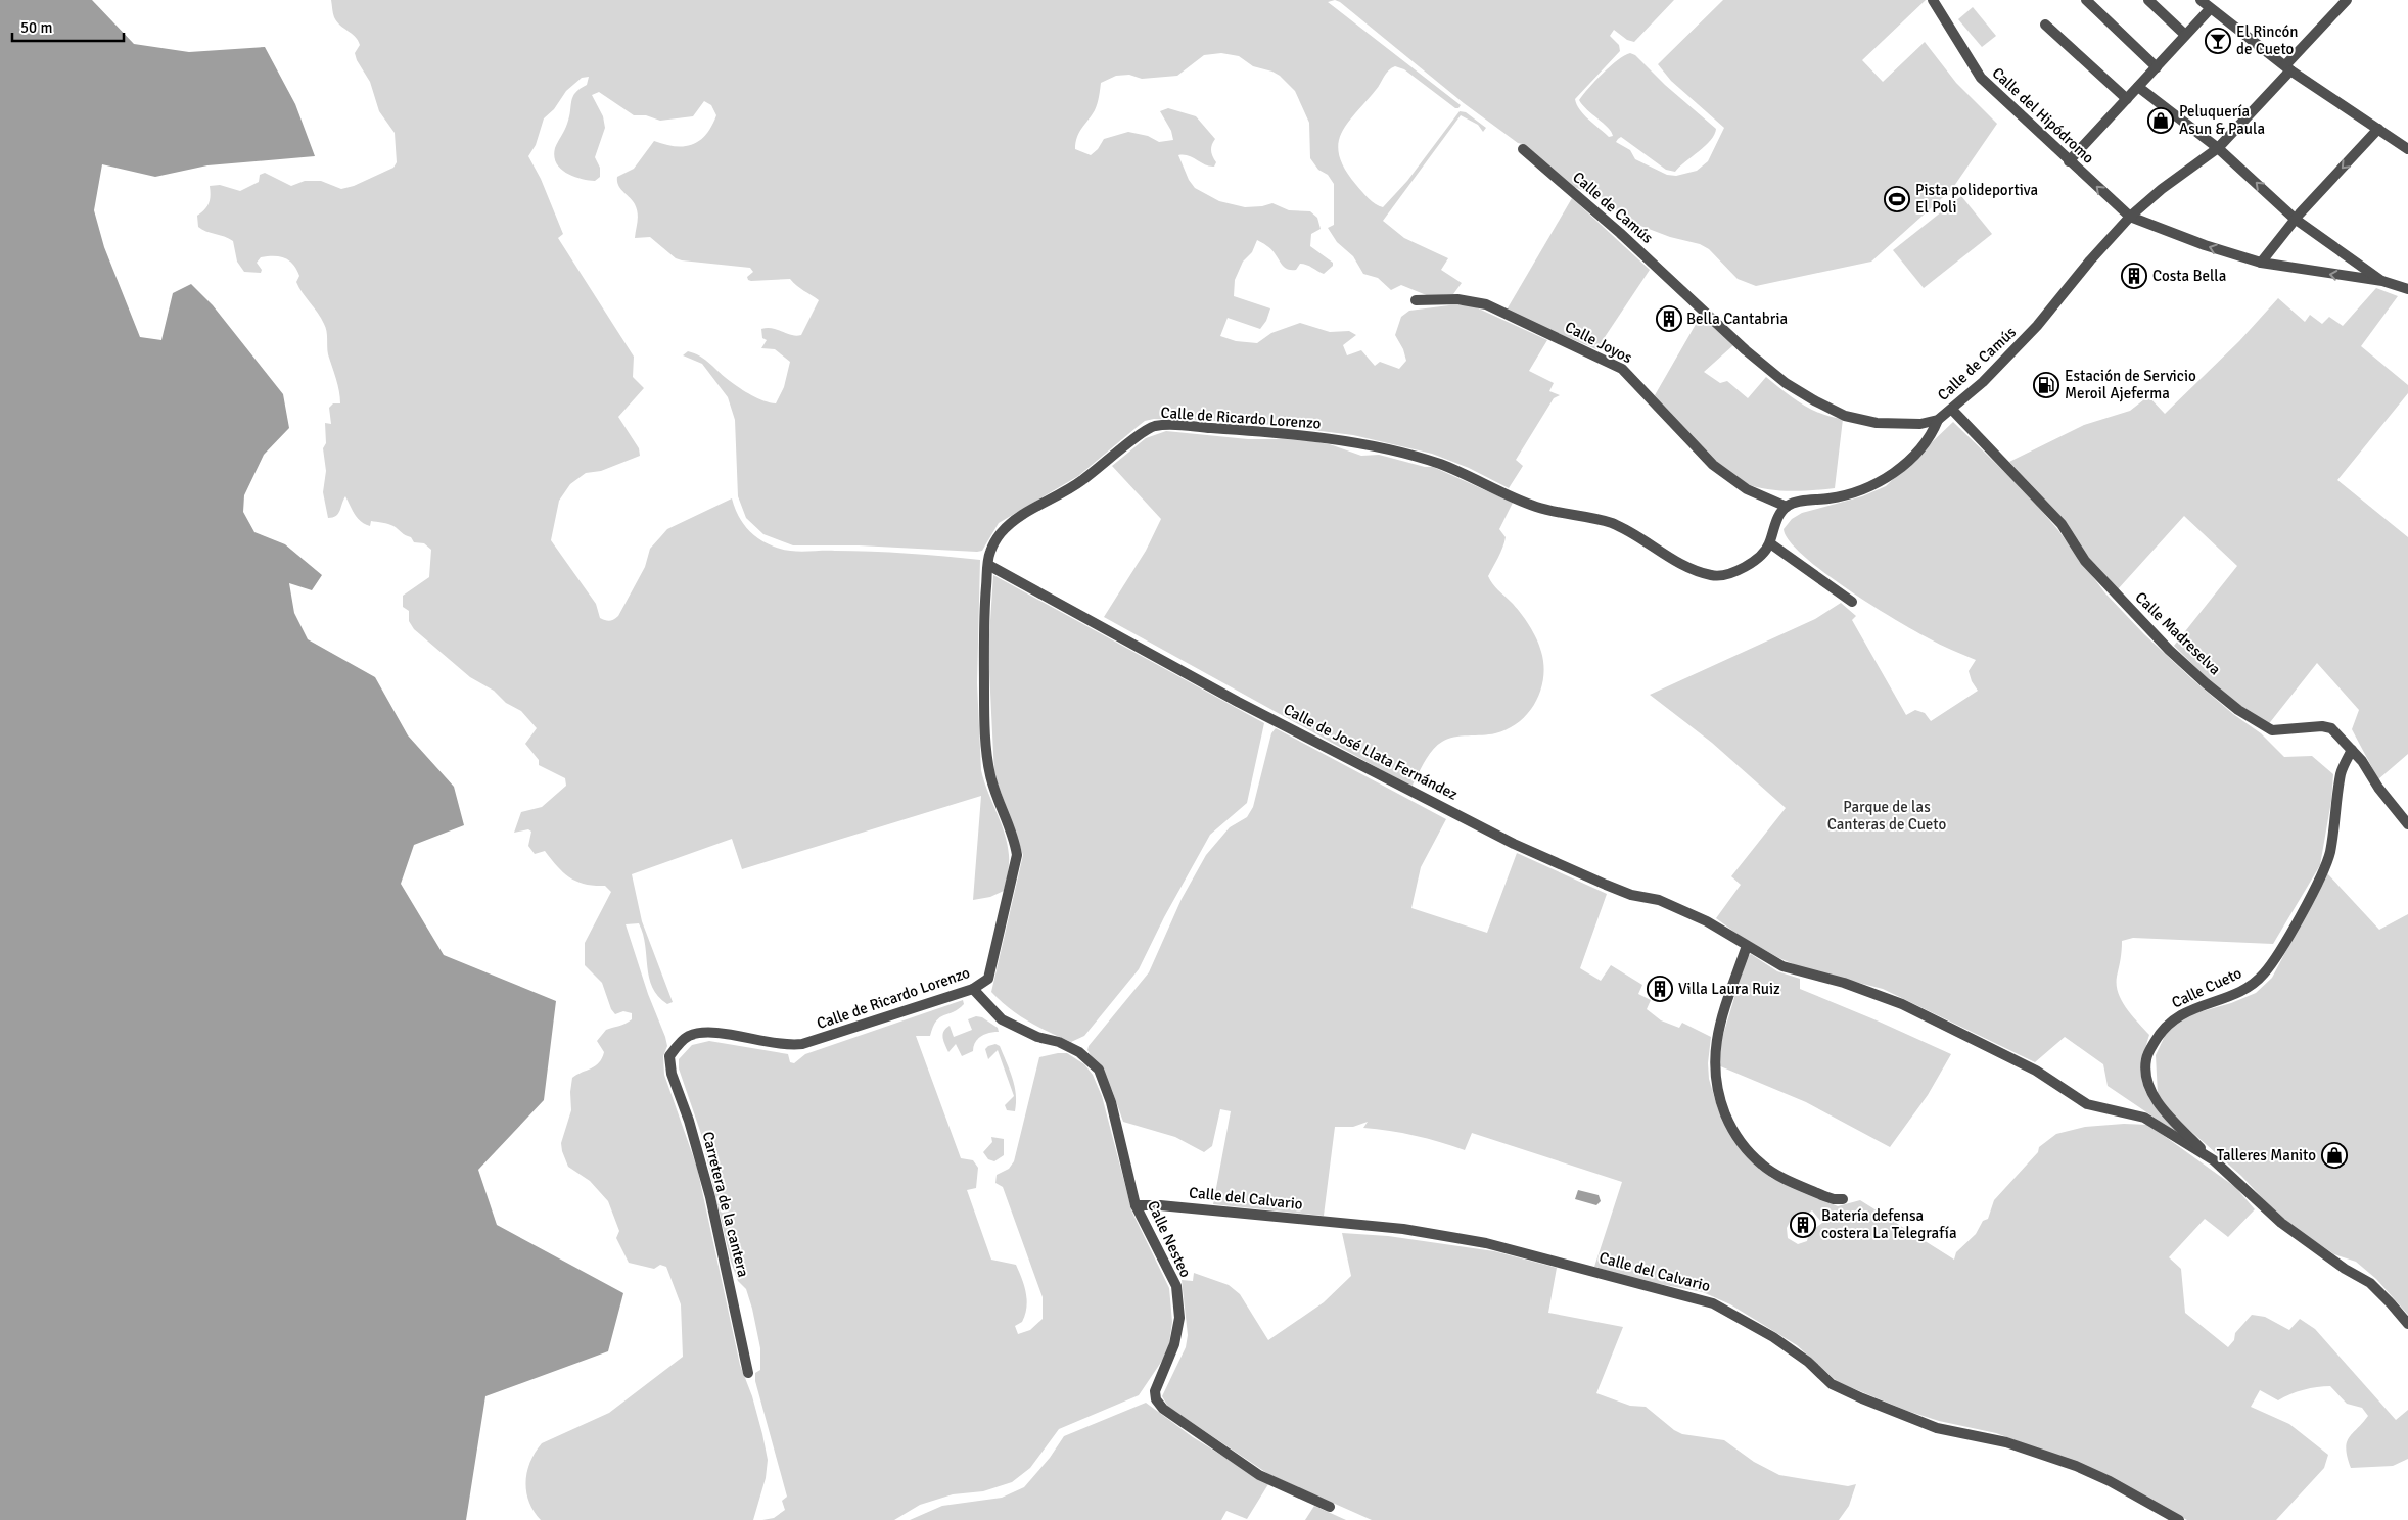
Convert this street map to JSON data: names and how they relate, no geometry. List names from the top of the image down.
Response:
{
  "streets": {
    "street": [
      "Calle del Hipódromo",
      "Calle de Camús",
      "Calle Joyos",
      "Calle de Ricardo Lorenzo",
      "Calle Madreselva",
      "Calle de José Llata Fernández",
      "Calle Cueto",
      "Calle del Calvario",
      "Carretera de la cantera",
      "Calle Nesteo"
    ]
  },
  "crossings": [
    ["Calle del Hipódromo", "Calle de Camús"],
    ["Calle de Camús", "Calle Madreselva"],
    ["Calle Joyos", "Calle de Ricardo Lorenzo"],
    ["Calle de Ricardo Lorenzo", "Calle de José Llata Fernández"],
    ["Calle de Ricardo Lorenzo", "Carretera de la cantera"],
    ["Calle de Ricardo Lorenzo", "Calle Nesteo"],
    ["Calle Madreselva", "Calle Cueto"],
    ["Calle de José Llata Fernández", "Calle Cueto"],
    ["Calle del Calvario", "Calle Nesteo"]
  ],
  "parks": ["Parque de las Canteras de Cueto"],
  "places": {
    "bar": ["El Rincón de Cueto"],
    "shop": ["Peluquería Asun & Paula", "Talleres Manito"],
    "sports": ["Pista polideportiva El Poli"],
    "building": [
      "Costa Bella",
      "Bella Cantabria",
      "Villa Laura Ruiz",
      "Batería defensa costera La Telegrafía"
    ],
    "fuel station": ["Estación de Servicio Meroil Ajeferma"]
  },
  "scale_bar": "50 m"
}
